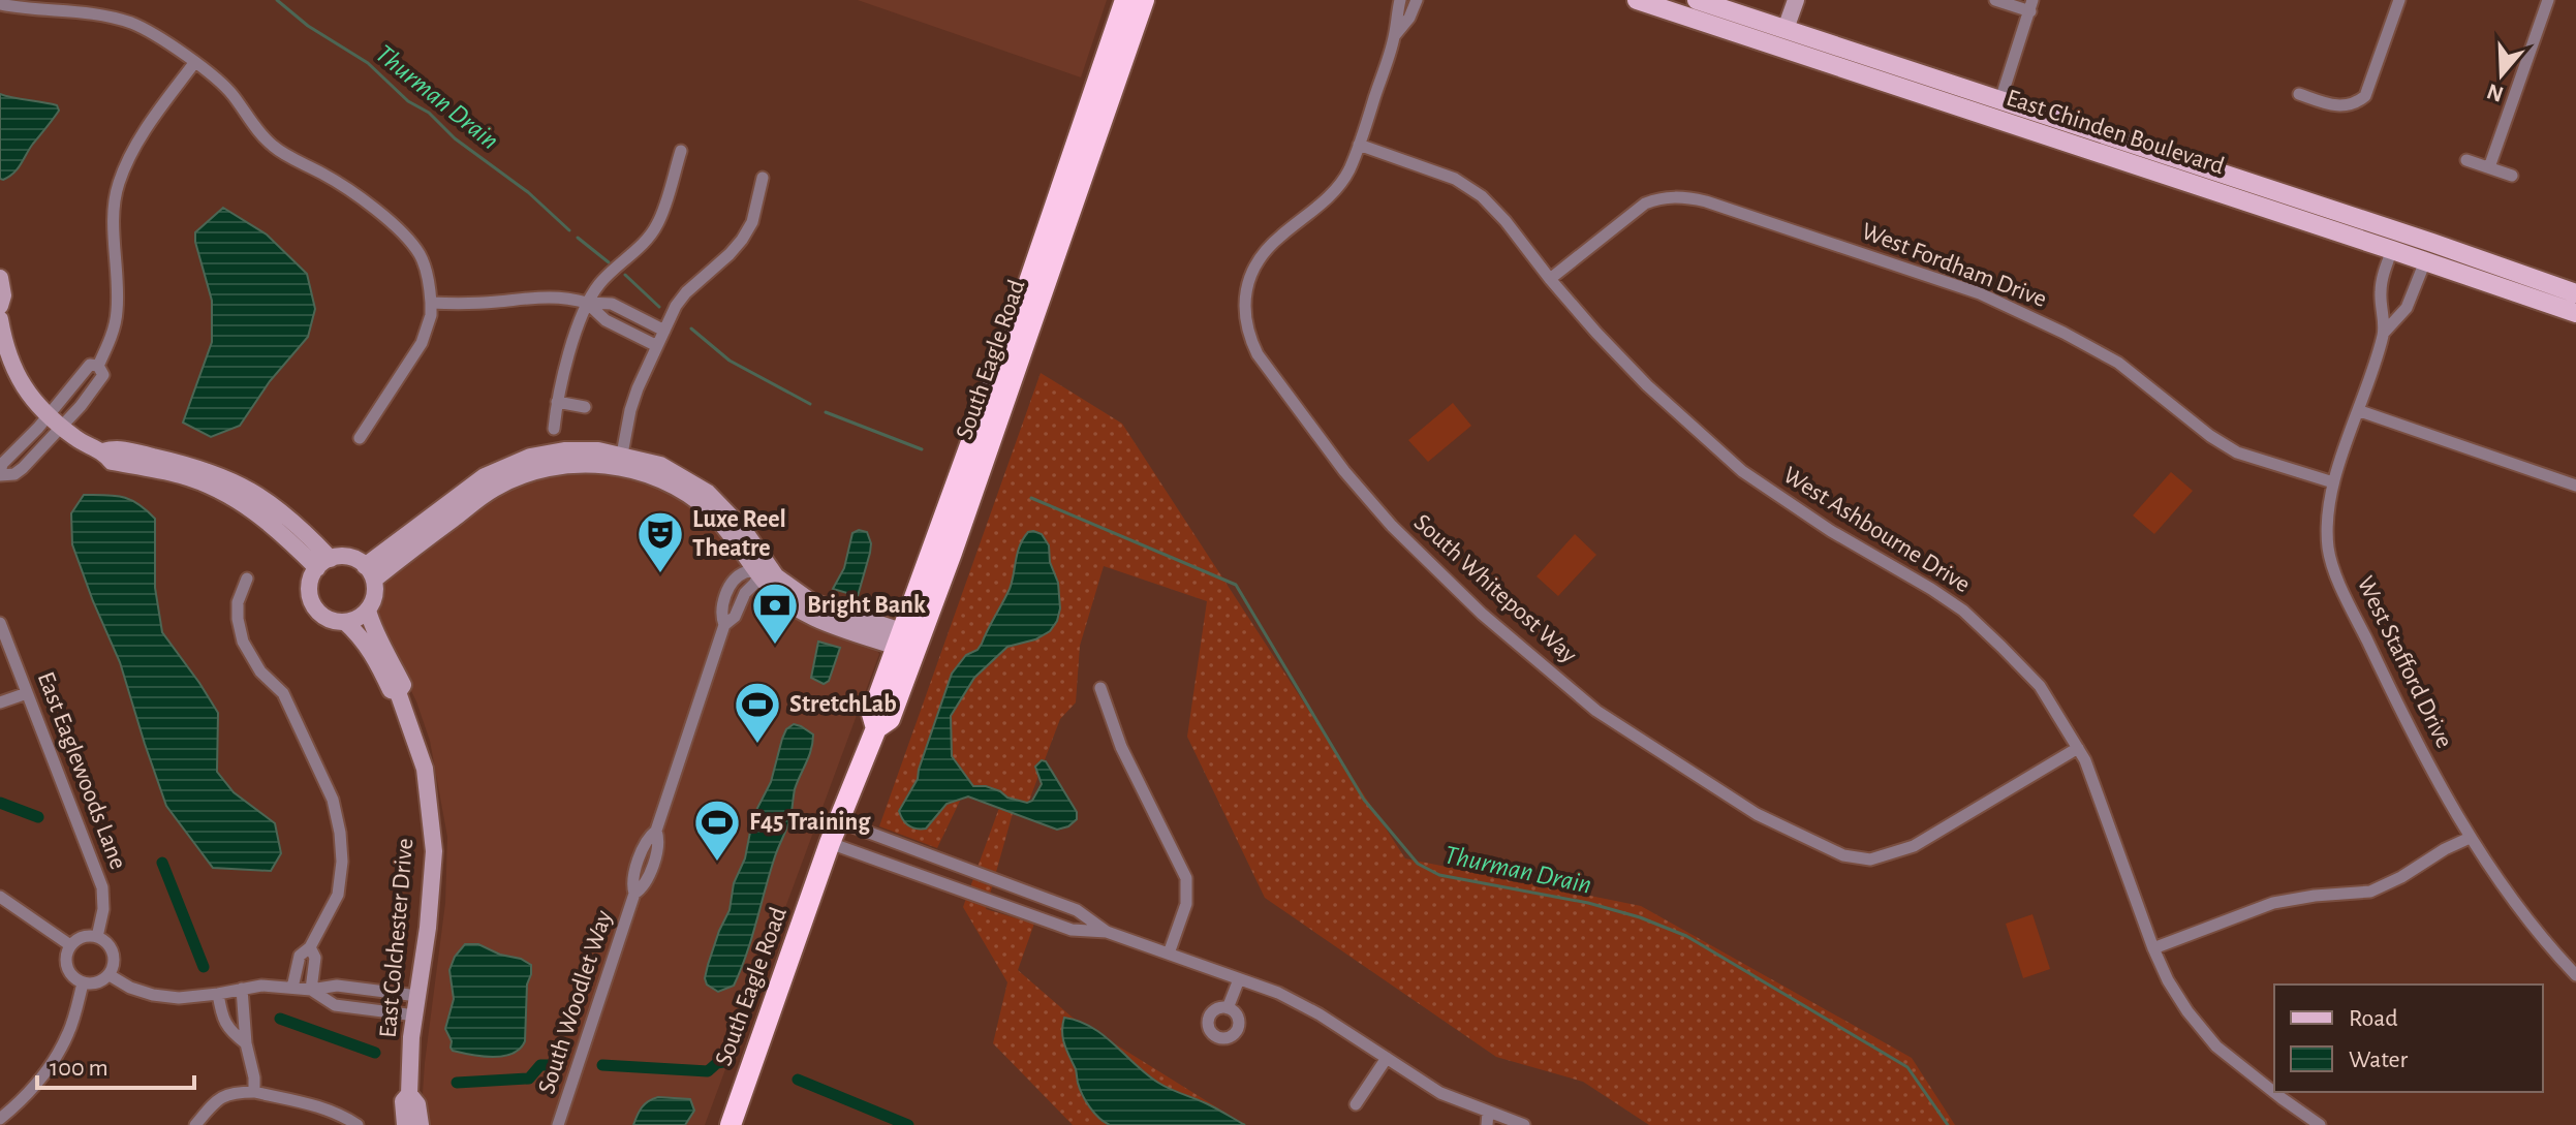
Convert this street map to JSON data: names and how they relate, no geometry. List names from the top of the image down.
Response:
{
  "streets": {
    "highway": ["South Eagle Road"],
    "main road": ["East Chinden Boulevard"],
    "street": [
      "West Fordham Drive",
      "West Ashbourne Drive",
      "South Whitepost Way",
      "West Stafford Drive",
      "East Eaglewoods Lane",
      "East Colchester Drive",
      "South Woodlet Way"
    ]
  },
  "crossings": [
    ["East Chinden Boulevard", "West Stafford Drive"],
    ["West Fordham Drive", "West Ashbourne Drive"],
    ["West Fordham Drive", "West Stafford Drive"],
    ["West Ashbourne Drive", "South Whitepost Way"]
  ],
  "water": ["Thurman Drain"],
  "places": {
    "theatre": ["Luxe Reel Theatre"],
    "bank": ["Bright Bank"],
    "sports": ["StretchLab", "F45 Training"]
  },
  "legend": ["Road", "Water"],
  "scale_bar": "100 m",
  "north": "bottom"
}
